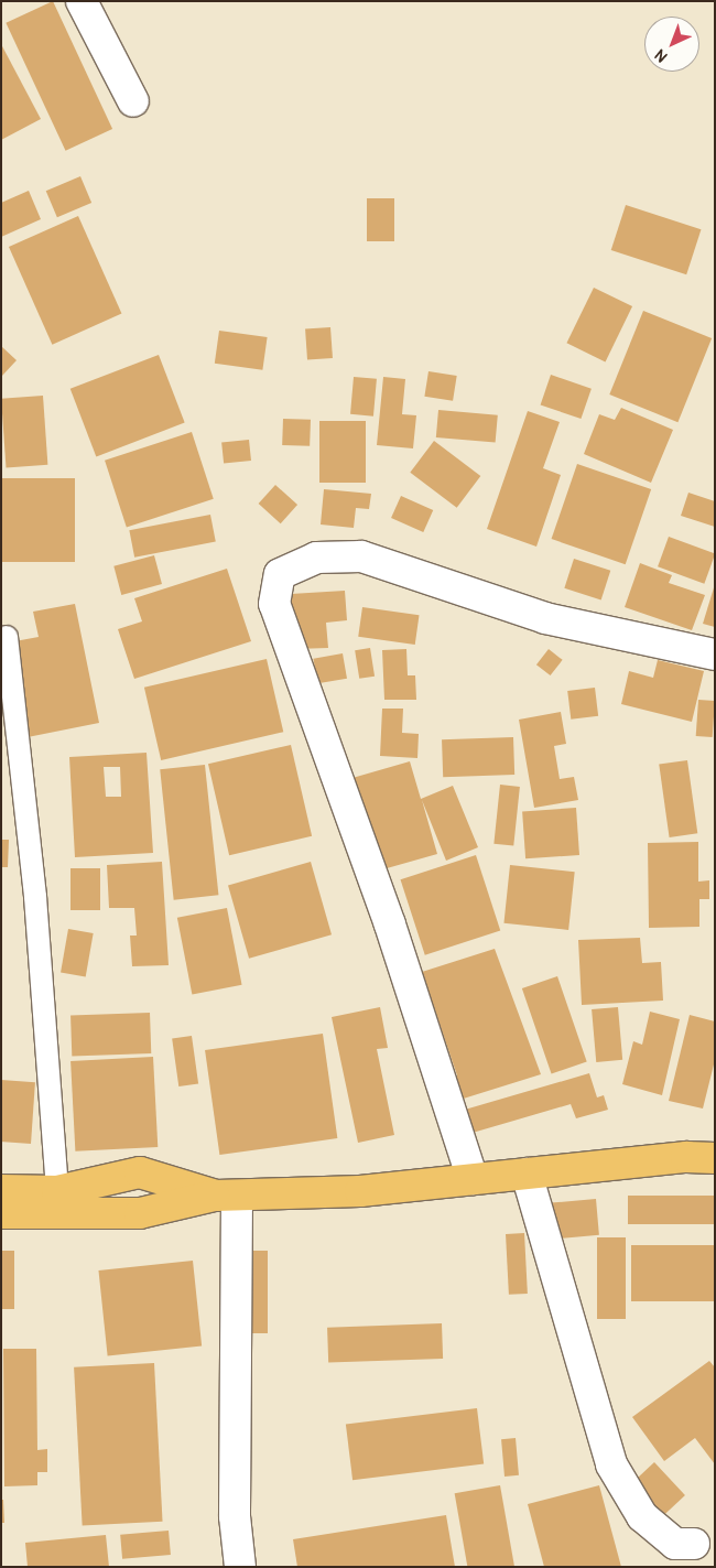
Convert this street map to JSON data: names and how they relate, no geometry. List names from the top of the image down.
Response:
{
  "north": "bottom left"
}
